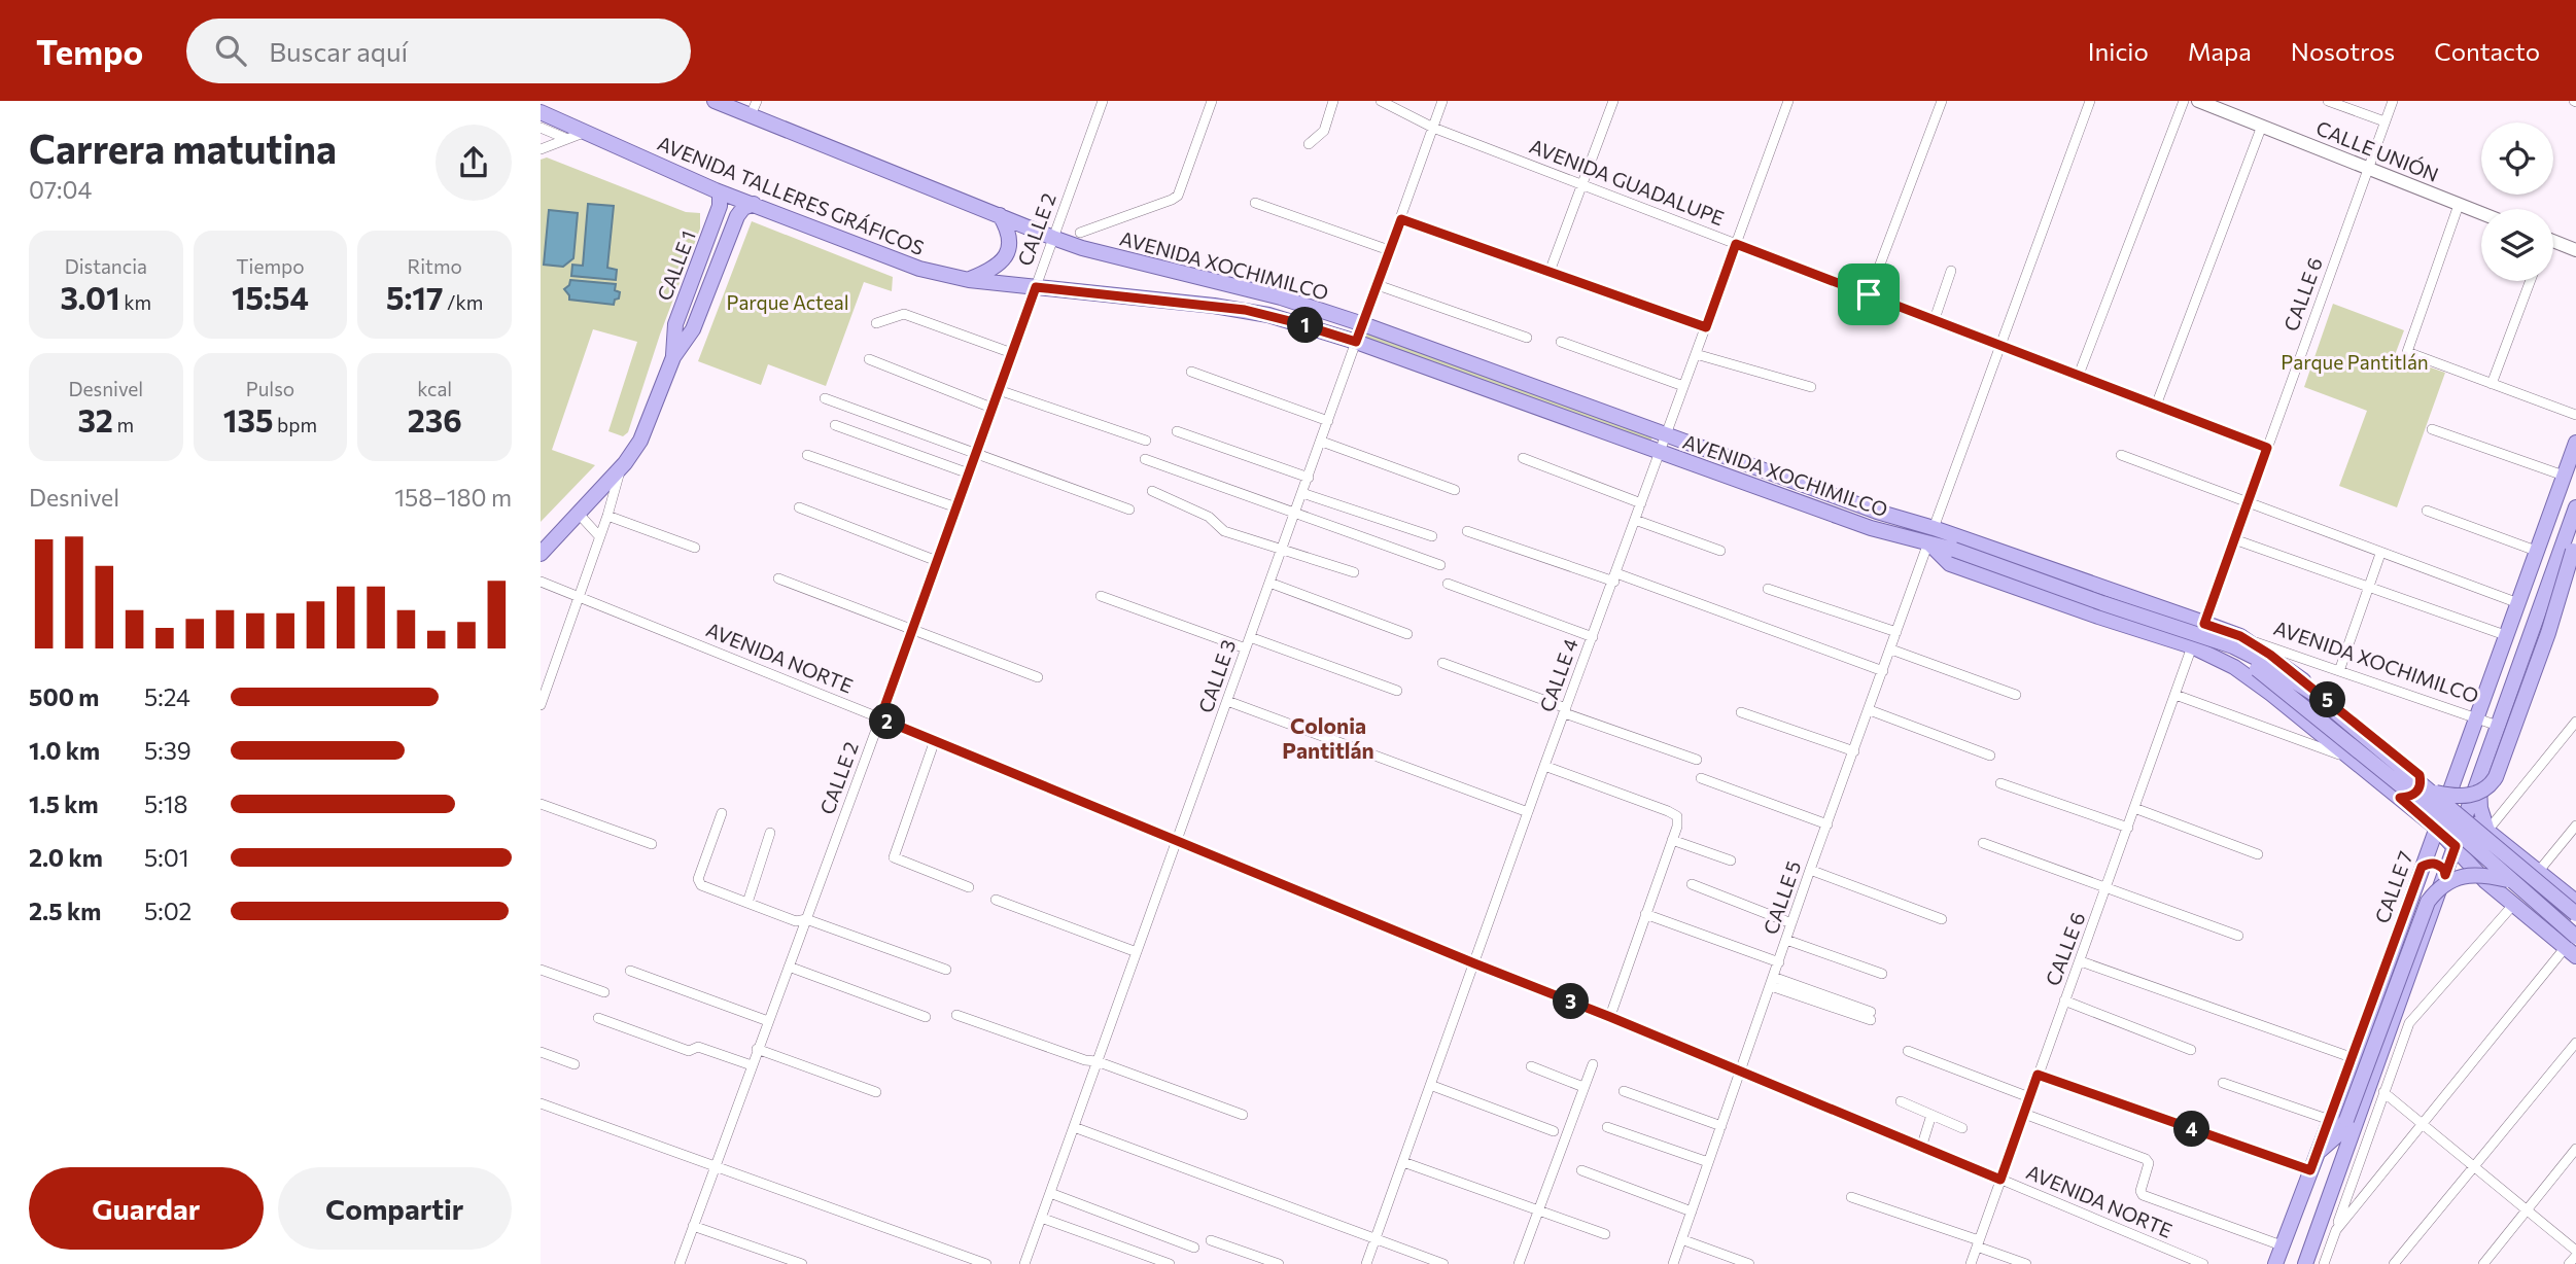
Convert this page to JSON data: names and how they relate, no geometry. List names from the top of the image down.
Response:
{
  "streets": {
    "main road": [
      "AVENIDA TALLERES GRÁFICOS",
      "CALLE 1",
      "AVENIDA XOCHIMILCO",
      "CALLE 7"
    ],
    "street": [
      "CALLE UNIÓN",
      "AVENIDA GUADALUPE",
      "CALLE 2",
      "CALLE 6",
      "AVENIDA NORTE",
      "CALLE 4",
      "CALLE 3",
      "CALLE 5"
    ]
  },
  "crossings": [
    ["CALLE UNIÓN", "CALLE 6"],
    ["AVENIDA GUADALUPE", "CALLE 6"],
    ["AVENIDA GUADALUPE", "CALLE 4"],
    ["AVENIDA GUADALUPE", "CALLE 3"],
    ["AVENIDA TALLERES GRÁFICOS", "CALLE 2"],
    ["AVENIDA TALLERES GRÁFICOS", "CALLE 1"],
    ["AVENIDA TALLERES GRÁFICOS", "AVENIDA XOCHIMILCO"],
    ["CALLE 2", "AVENIDA XOCHIMILCO"],
    ["CALLE 2", "AVENIDA NORTE"],
    ["AVENIDA XOCHIMILCO", "CALLE 6"],
    ["AVENIDA XOCHIMILCO", "CALLE 4"],
    ["AVENIDA XOCHIMILCO", "CALLE 3"],
    ["AVENIDA XOCHIMILCO", "CALLE 7"],
    ["AVENIDA XOCHIMILCO", "CALLE 5"],
    ["CALLE 6", "AVENIDA NORTE"],
    ["AVENIDA NORTE", "CALLE 4"],
    ["AVENIDA NORTE", "CALLE 3"],
    ["AVENIDA NORTE", "CALLE 5"]
  ],
  "districts": ["Colonia Pantitlán"],
  "parks": ["Parque Acteal", "Parque Pantitlán"],
  "page": {
    "header": "Tempo",
    "search": "Buscar aquí",
    "nav": [
      "Inicio",
      "Mapa",
      "Nosotros",
      "Contacto"
    ],
    "heading": ["Carrera matutina", "07:04"],
    "stats": [
      ["Distancia", "3.01 km"],
      ["Tiempo", "15:54"],
      ["Ritmo", "5:17 /km"],
      ["Desnivel", "32 m"],
      ["Pulso", "135 bpm"],
      ["kcal", "236"]
    ],
    "pins": [
      "1",
      "5",
      "2",
      "3",
      "4"
    ],
    "chart": ["Desnivel", "158–180 m"],
    "list": [
      {
        "name": "500 m",
        "note": "5:24"
      },
      {
        "name": "1.0 km",
        "note": "5:39"
      },
      {
        "name": "1.5 km",
        "note": "5:18"
      },
      {
        "name": "2.0 km",
        "note": "5:01"
      },
      {
        "name": "2.5 km",
        "note": "5:02"
      }
    ],
    "buttons": ["Guardar", "Compartir"]
  }
}
